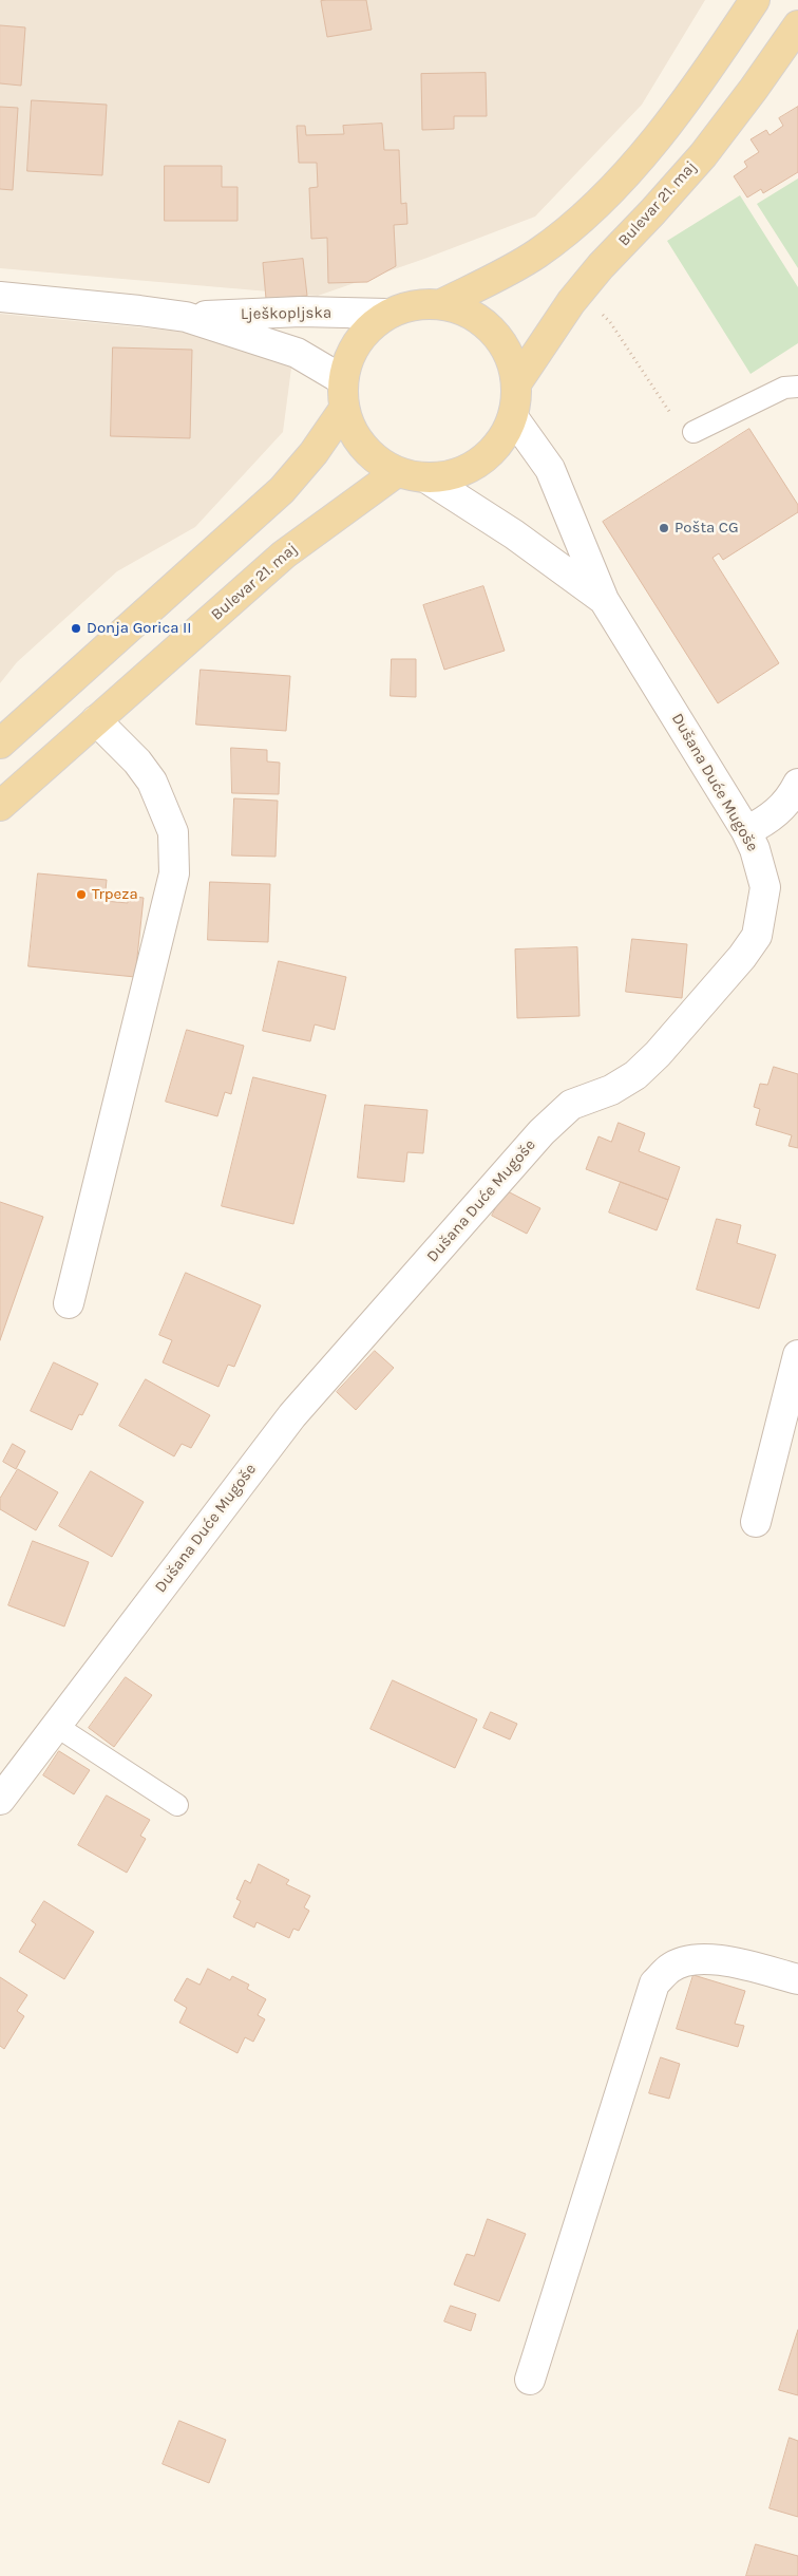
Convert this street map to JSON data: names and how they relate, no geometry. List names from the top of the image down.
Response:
{
  "streets": {
    "main road": ["Bulevar 21. maj"],
    "street": ["Lješkopljska", "Dušana Duće Mugoše"]
  },
  "crossings": [
    ["Bulevar 21. maj", "Lješkopljska"],
    ["Bulevar 21. maj", "Dušana Duće Mugoše"],
    ["Lješkopljska", "Dušana Duće Mugoše"]
  ],
  "places": ["Pošta CG", "Donja Gorica II", "Trpeza"]
}
